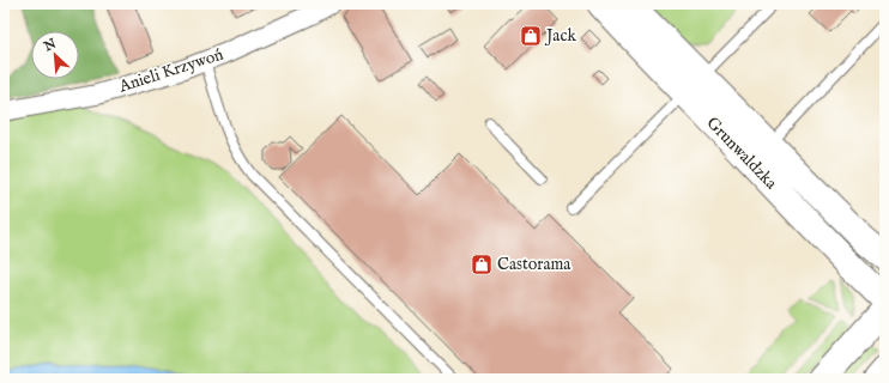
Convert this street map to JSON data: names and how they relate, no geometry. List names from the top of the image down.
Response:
{
  "streets": {
    "street": ["Anieli Krzywoń", "Grunwaldzka"]
  },
  "places": {
    "shop": ["Jack", "Castorama"]
  },
  "north": "top left"
}
